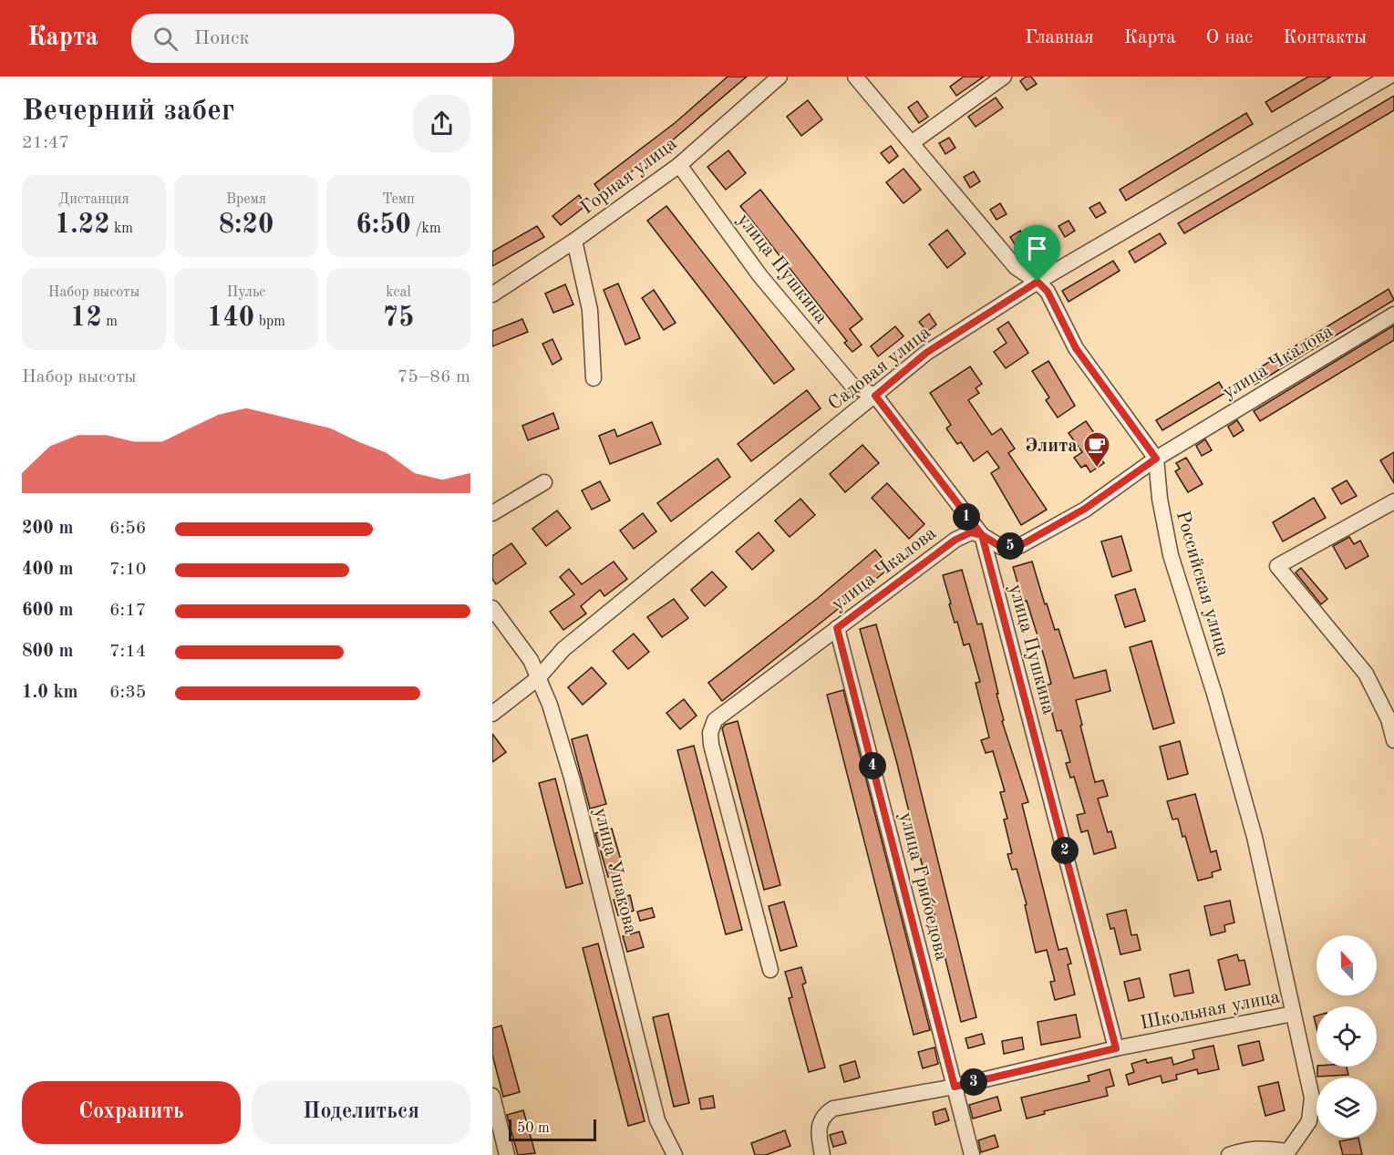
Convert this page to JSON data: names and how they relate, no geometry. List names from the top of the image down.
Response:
{
  "streets": {
    "street": [
      "Горная улица",
      "улица Пушкина",
      "улица Чкалова",
      "Садовая улица",
      "Российская улица",
      "улица Ушакова",
      "улица Грибоедова",
      "Школьная улица"
    ]
  },
  "crossings": [
    ["Горная улица", "улица Пушкина"],
    ["улица Пушкина", "улица Чкалова"],
    ["улица Пушкина", "Садовая улица"],
    ["улица Пушкина", "Школьная улица"],
    ["улица Чкалова", "Российская улица"],
    ["улица Чкалова", "улица Грибоедова"],
    ["Садовая улица", "улица Ушакова"],
    ["Российская улица", "Школьная улица"],
    ["улица Грибоедова", "Школьная улица"]
  ],
  "places": {
    "cafe": ["Элита"]
  },
  "scale_bar": "50 m",
  "north": "top",
  "page": {
    "header": "Карта",
    "search": "Поиск",
    "nav": [
      "Главная",
      "Карта",
      "О нас",
      "Контакты"
    ],
    "heading": ["Вечерний забег", "21:47"],
    "stats": [
      ["Дистанция", "1.22 km"],
      ["Время", "8:20"],
      ["Темп", "6:50 /km"],
      ["Набор высоты", "12 m"],
      ["Пульс", "140 bpm"],
      ["kcal", "75"]
    ],
    "chart": ["Набор высоты", "75–86 m"],
    "pins": [
      "1",
      "5",
      "4",
      "2",
      "3"
    ],
    "list": [
      {
        "name": "200 m",
        "note": "6:56"
      },
      {
        "name": "400 m",
        "note": "7:10"
      },
      {
        "name": "600 m",
        "note": "6:17"
      },
      {
        "name": "800 m",
        "note": "7:14"
      },
      {
        "name": "1.0 km",
        "note": "6:35"
      }
    ],
    "buttons": ["Сохранить", "Поделиться"],
    "scale": "50 m"
  }
}
